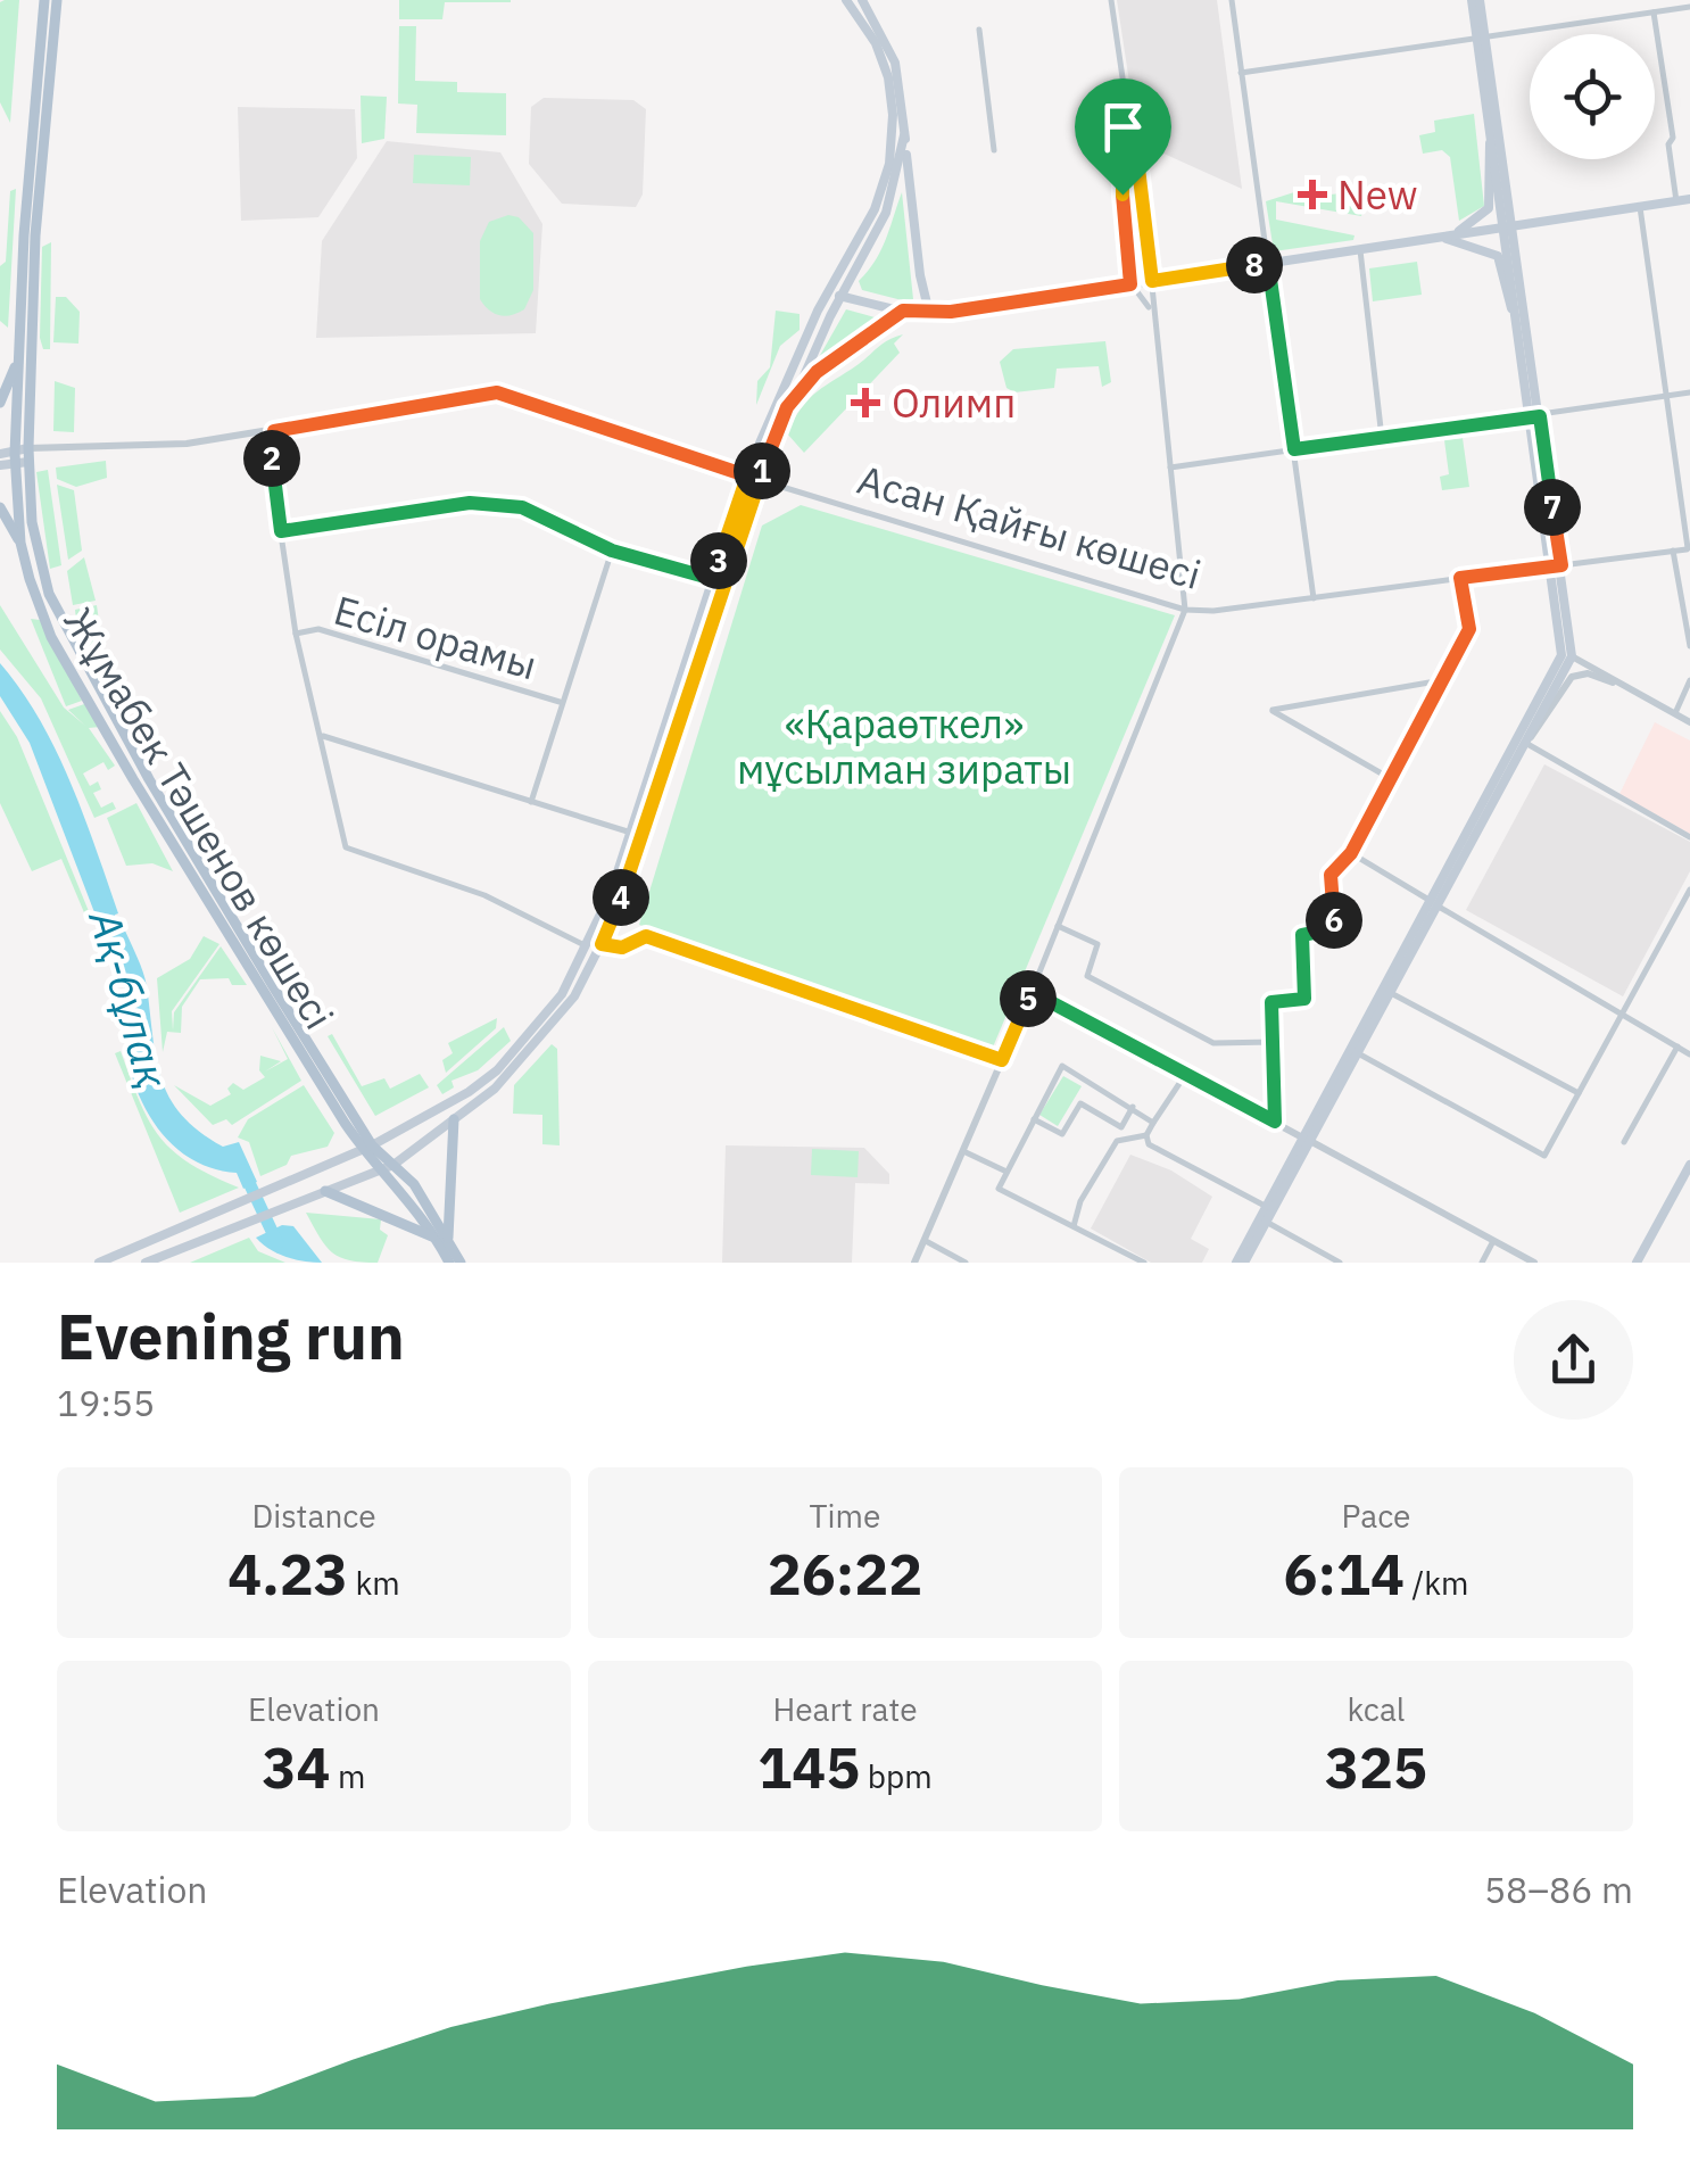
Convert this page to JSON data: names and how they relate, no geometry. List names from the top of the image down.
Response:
{
  "streets": {
    "main road": ["Жұмабек Тәшенов көшесі"],
    "street": ["Асан Қайғы көшесі", "Есіл орамы"]
  },
  "water": ["Ақ-бұлақ"],
  "parks": ["«Қараөткел» мұсылман зираты"],
  "places": {
    "health": ["New", "Олимп"]
  },
  "page": {
    "pins": [
      "8",
      "2",
      "1",
      "7",
      "3",
      "4",
      "6",
      "5"
    ],
    "heading": ["Evening run", "19:55"],
    "stats": [
      ["Distance", "4.23 km"],
      ["Time", "26:22"],
      ["Pace", "6:14 /km"],
      ["Elevation", "34 m"],
      ["Heart rate", "145 bpm"],
      ["kcal", "325"]
    ],
    "chart": ["Elevation", "58–86 m"]
  }
}
